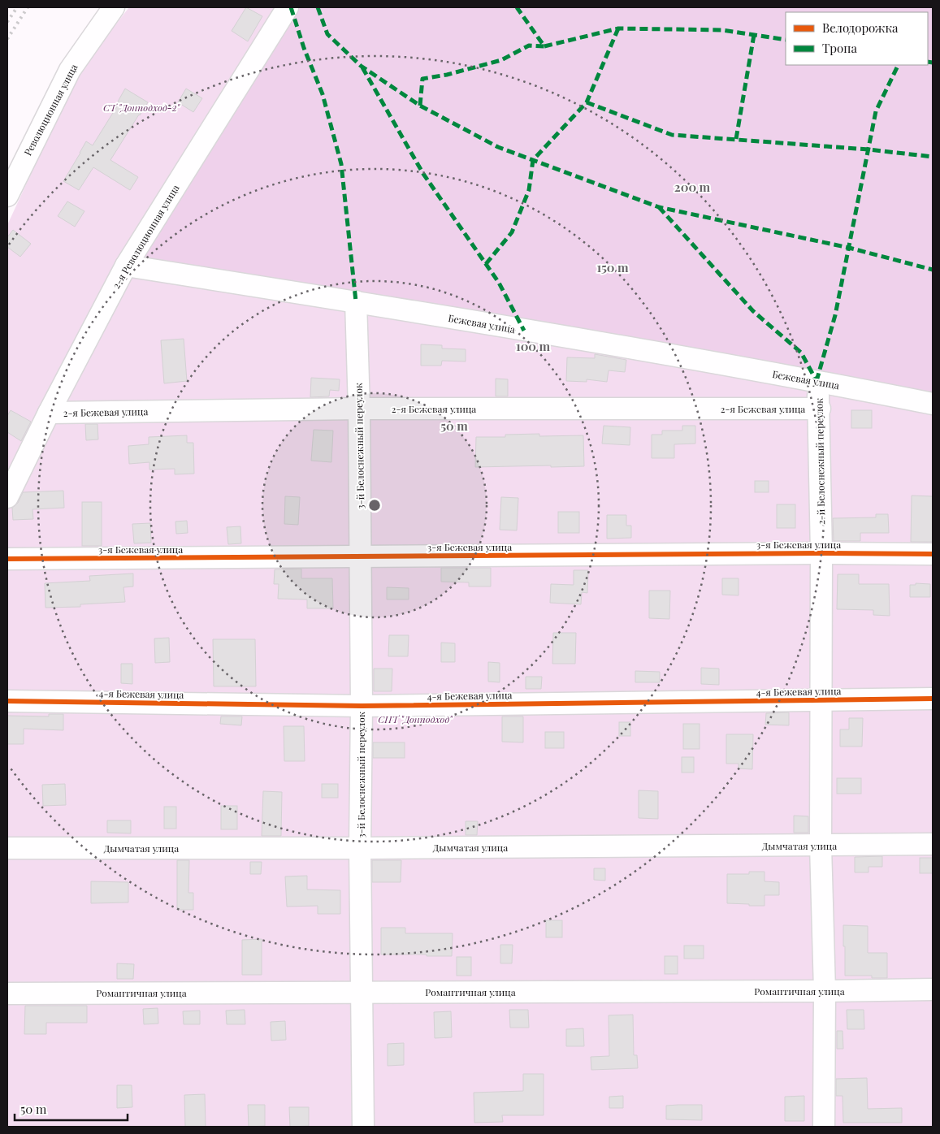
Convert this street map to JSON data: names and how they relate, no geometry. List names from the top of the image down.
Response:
{
  "streets": {
    "street": [
      "Революционная улица",
      "2-я Революционная улица",
      "Бежевая улица",
      "2-я Бежевая улица",
      "3-й Белоснежный переулок",
      "2-й Белоснежный переулок",
      "3-я Бежевая улица",
      "4-я Бежевая улица",
      "Дымчатая улица",
      "Романтичная улица"
    ]
  },
  "crossings": [
    ["2-я Революционная улица", "Бежевая улица"],
    ["2-я Революционная улица", "2-я Бежевая улица"],
    ["Бежевая улица", "3-й Белоснежный переулок"],
    ["Бежевая улица", "2-й Белоснежный переулок"],
    ["2-я Бежевая улица", "3-й Белоснежный переулок"],
    ["2-я Бежевая улица", "2-й Белоснежный переулок"],
    ["3-й Белоснежный переулок", "3-я Бежевая улица"],
    ["3-й Белоснежный переулок", "4-я Бежевая улица"],
    ["3-й Белоснежный переулок", "Дымчатая улица"],
    ["3-й Белоснежный переулок", "Романтичная улица"],
    ["2-й Белоснежный переулок", "3-я Бежевая улица"],
    ["2-й Белоснежный переулок", "4-я Бежевая улица"],
    ["2-й Белоснежный переулок", "Дымчатая улица"],
    ["2-й Белоснежный переулок", "Романтичная улица"]
  ],
  "parks": ["СТ \"Донподход-2\"", "СНТ \"Донподход\""],
  "legend": ["Велодорожка", "Тропа"],
  "scale_bar": "50 m",
  "rings": [
    "200 m",
    "150 m",
    "100 m",
    "50 m"
  ]
}
